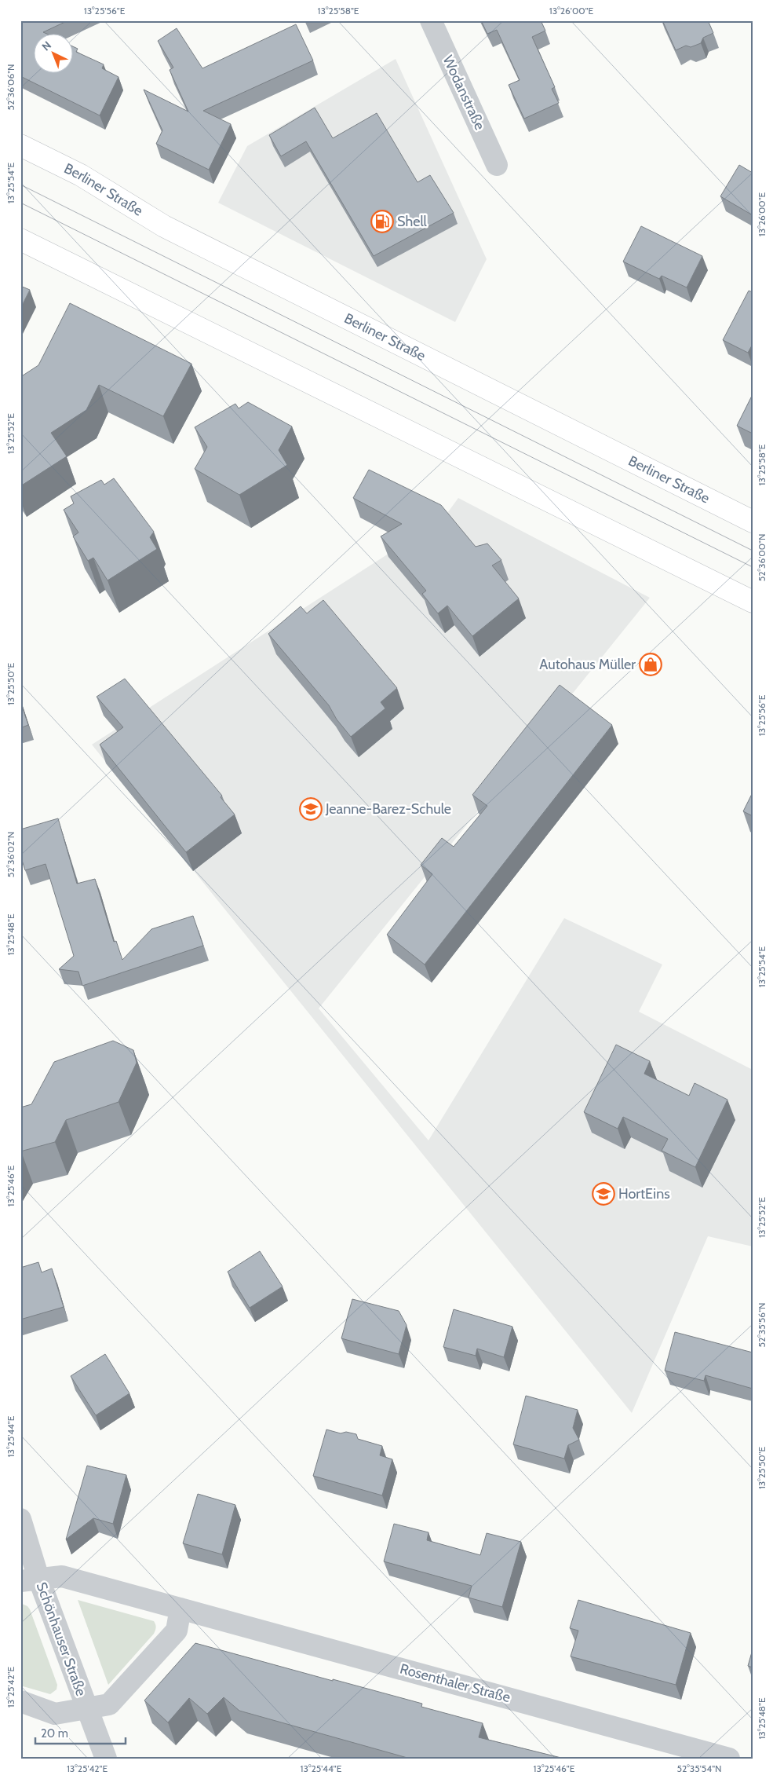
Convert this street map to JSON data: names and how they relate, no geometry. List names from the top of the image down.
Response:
{
  "streets": {
    "main road": ["Berliner Straße"],
    "street": ["Wodanstraße", "Schönhauser Straße", "Rosenthaler Straße"]
  },
  "crossings": [
    ["Schönhauser Straße", "Rosenthaler Straße"]
  ],
  "places": {
    "fuel station": ["Shell"],
    "shop": ["Autohaus Müller"],
    "school or university": ["Jeanne-Barez-Schule", "HortEins"]
  },
  "scale_bar": "20 m",
  "north": "top left",
  "coordinates": [
    "13°25'56\"E",
    "13°25'58\"E",
    "13°26'00\"E",
    "52°36'06\"N",
    "13°25'54\"E",
    "13°25'52\"E",
    "52°36'00\"N",
    "13°25'50\"E",
    "52°36'02\"N",
    "13°25'48\"E",
    "13°25'46\"E",
    "52°35'56\"N",
    "13°25'44\"E",
    "13°25'42\"E",
    "52°35'54\"N"
  ]
}
